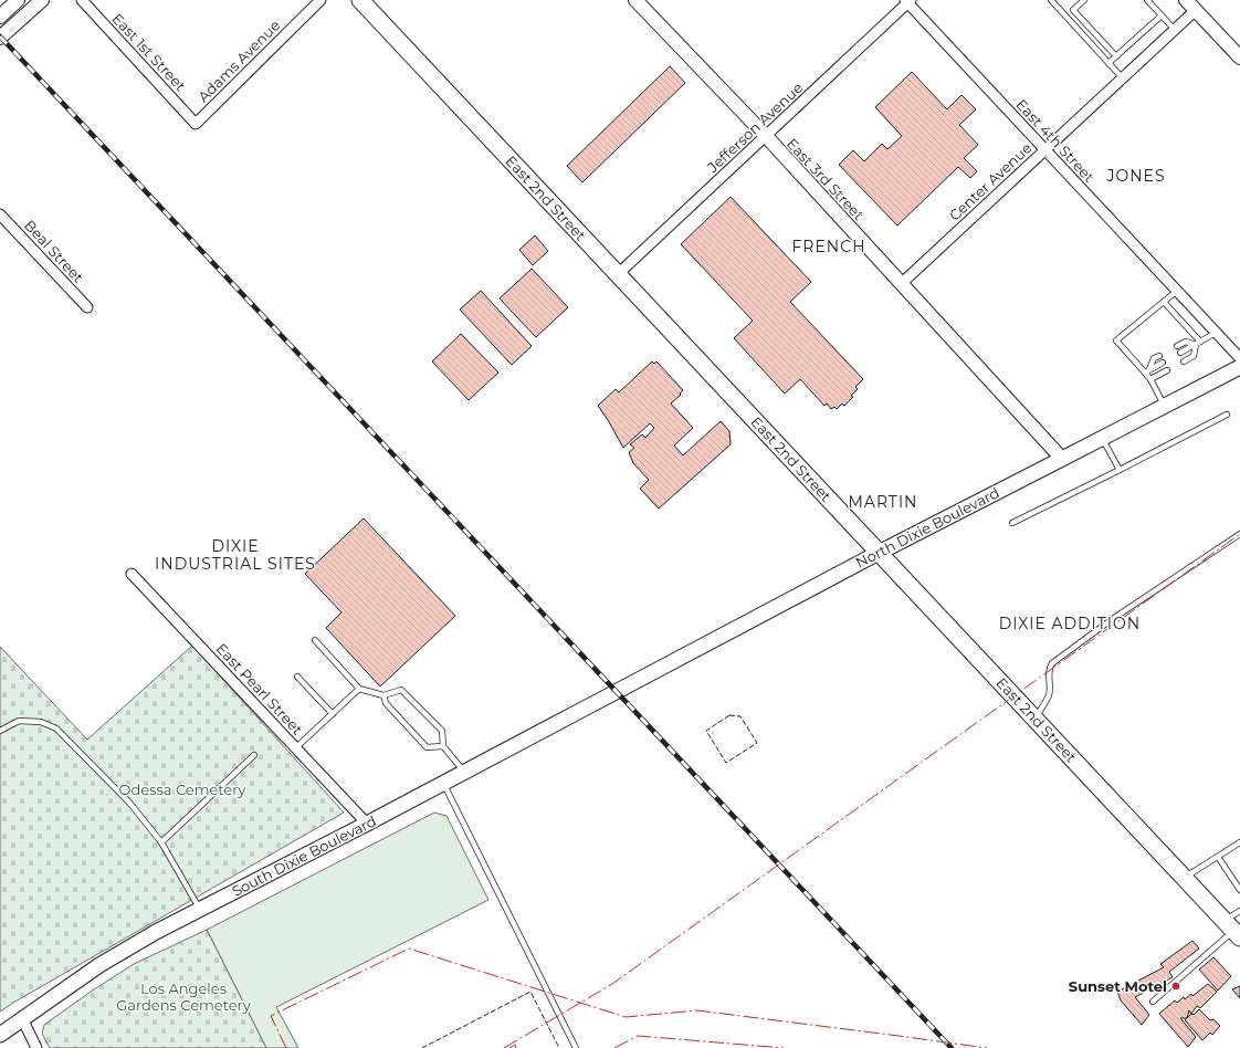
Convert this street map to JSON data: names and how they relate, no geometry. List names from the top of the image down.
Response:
{
  "streets": {
    "main road": ["East 2nd Street", "North Dixie Boulevard", "South Dixie Boulevard"],
    "street": [
      "East 1st Street",
      "Adams Avenue",
      "Jefferson Avenue",
      "East 4th Street",
      "East 3rd Street",
      "Center Avenue",
      "Beal Street",
      "East Pearl Street"
    ]
  },
  "crossings": [
    ["East 1st Street", "Adams Avenue"],
    ["Jefferson Avenue", "East 4th Street"],
    ["Jefferson Avenue", "East 3rd Street"],
    ["Jefferson Avenue", "East 2nd Street"],
    ["East 4th Street", "Center Avenue"],
    ["East 3rd Street", "Center Avenue"],
    ["East 3rd Street", "North Dixie Boulevard"],
    ["East 2nd Street", "North Dixie Boulevard"],
    ["North Dixie Boulevard", "South Dixie Boulevard"],
    ["East Pearl Street", "South Dixie Boulevard"]
  ],
  "districts": [
    "JONES",
    "FRENCH",
    "MARTIN",
    "DIXIE INDUSTRIAL SITES",
    "DIXIE ADDITION"
  ],
  "parks": ["Odessa Cemetery", "Los Angeles Gardens Cemetery"],
  "places": ["Sunset Motel"]
}
